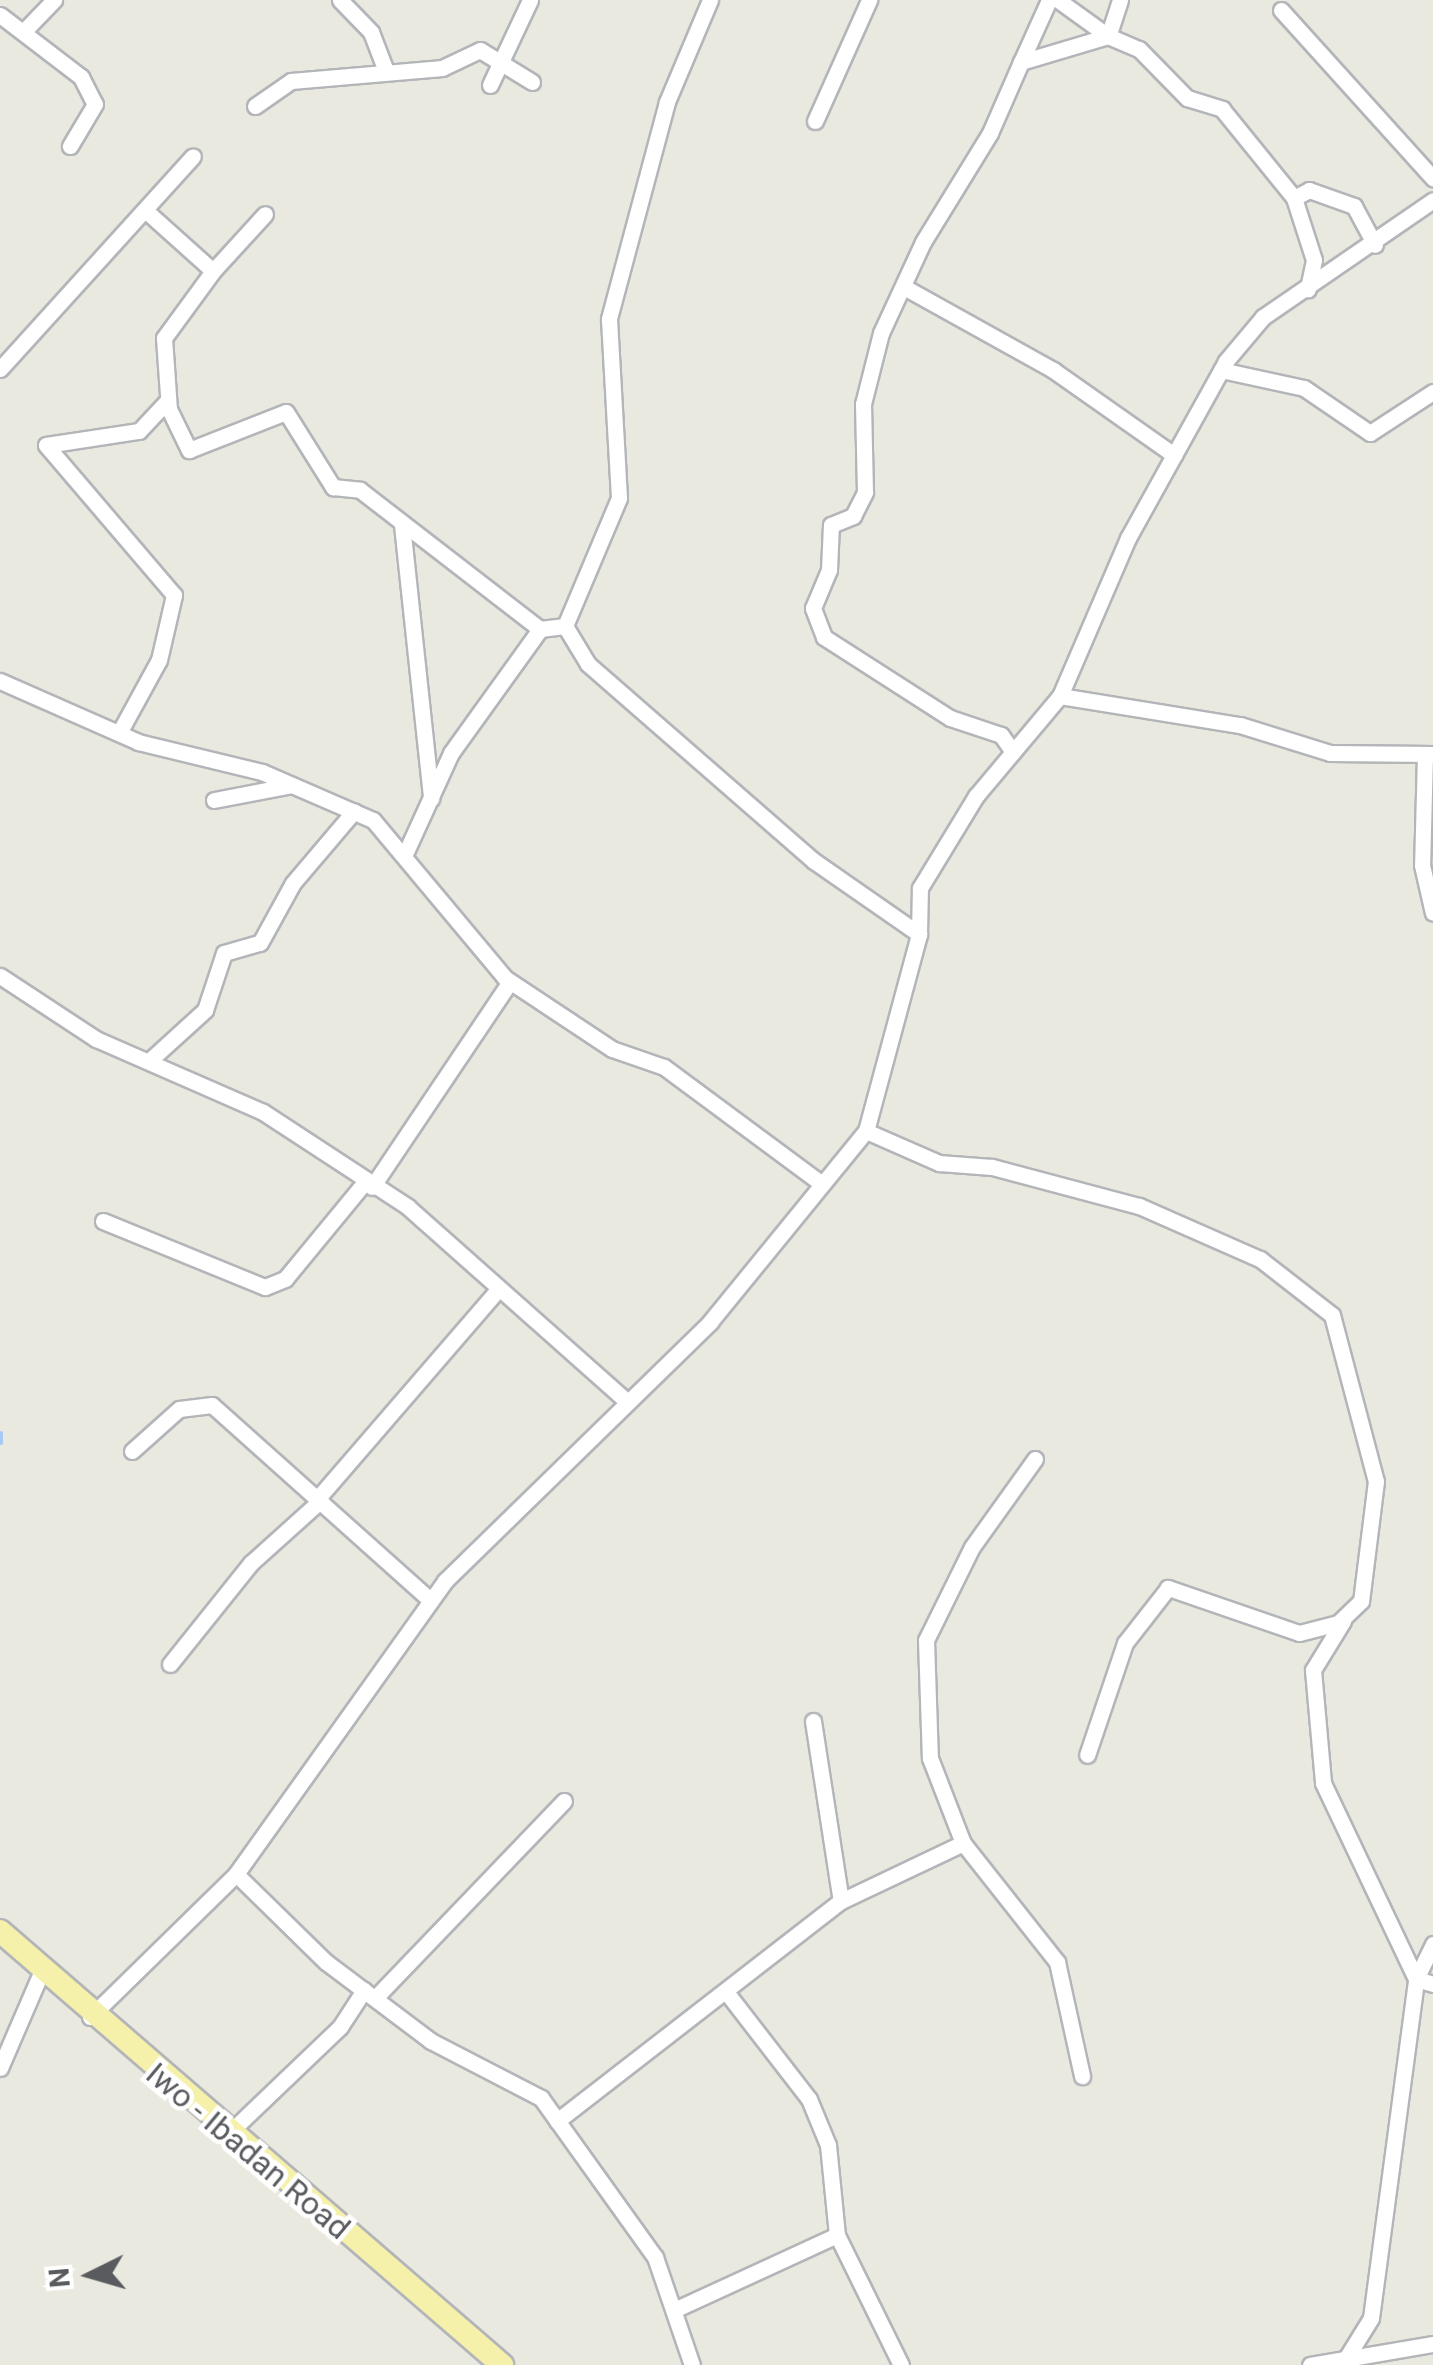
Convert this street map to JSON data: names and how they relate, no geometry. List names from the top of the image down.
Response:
{
  "streets": {
    "main road": ["Iwo - Ibadan Road"]
  },
  "north": "left"
}
